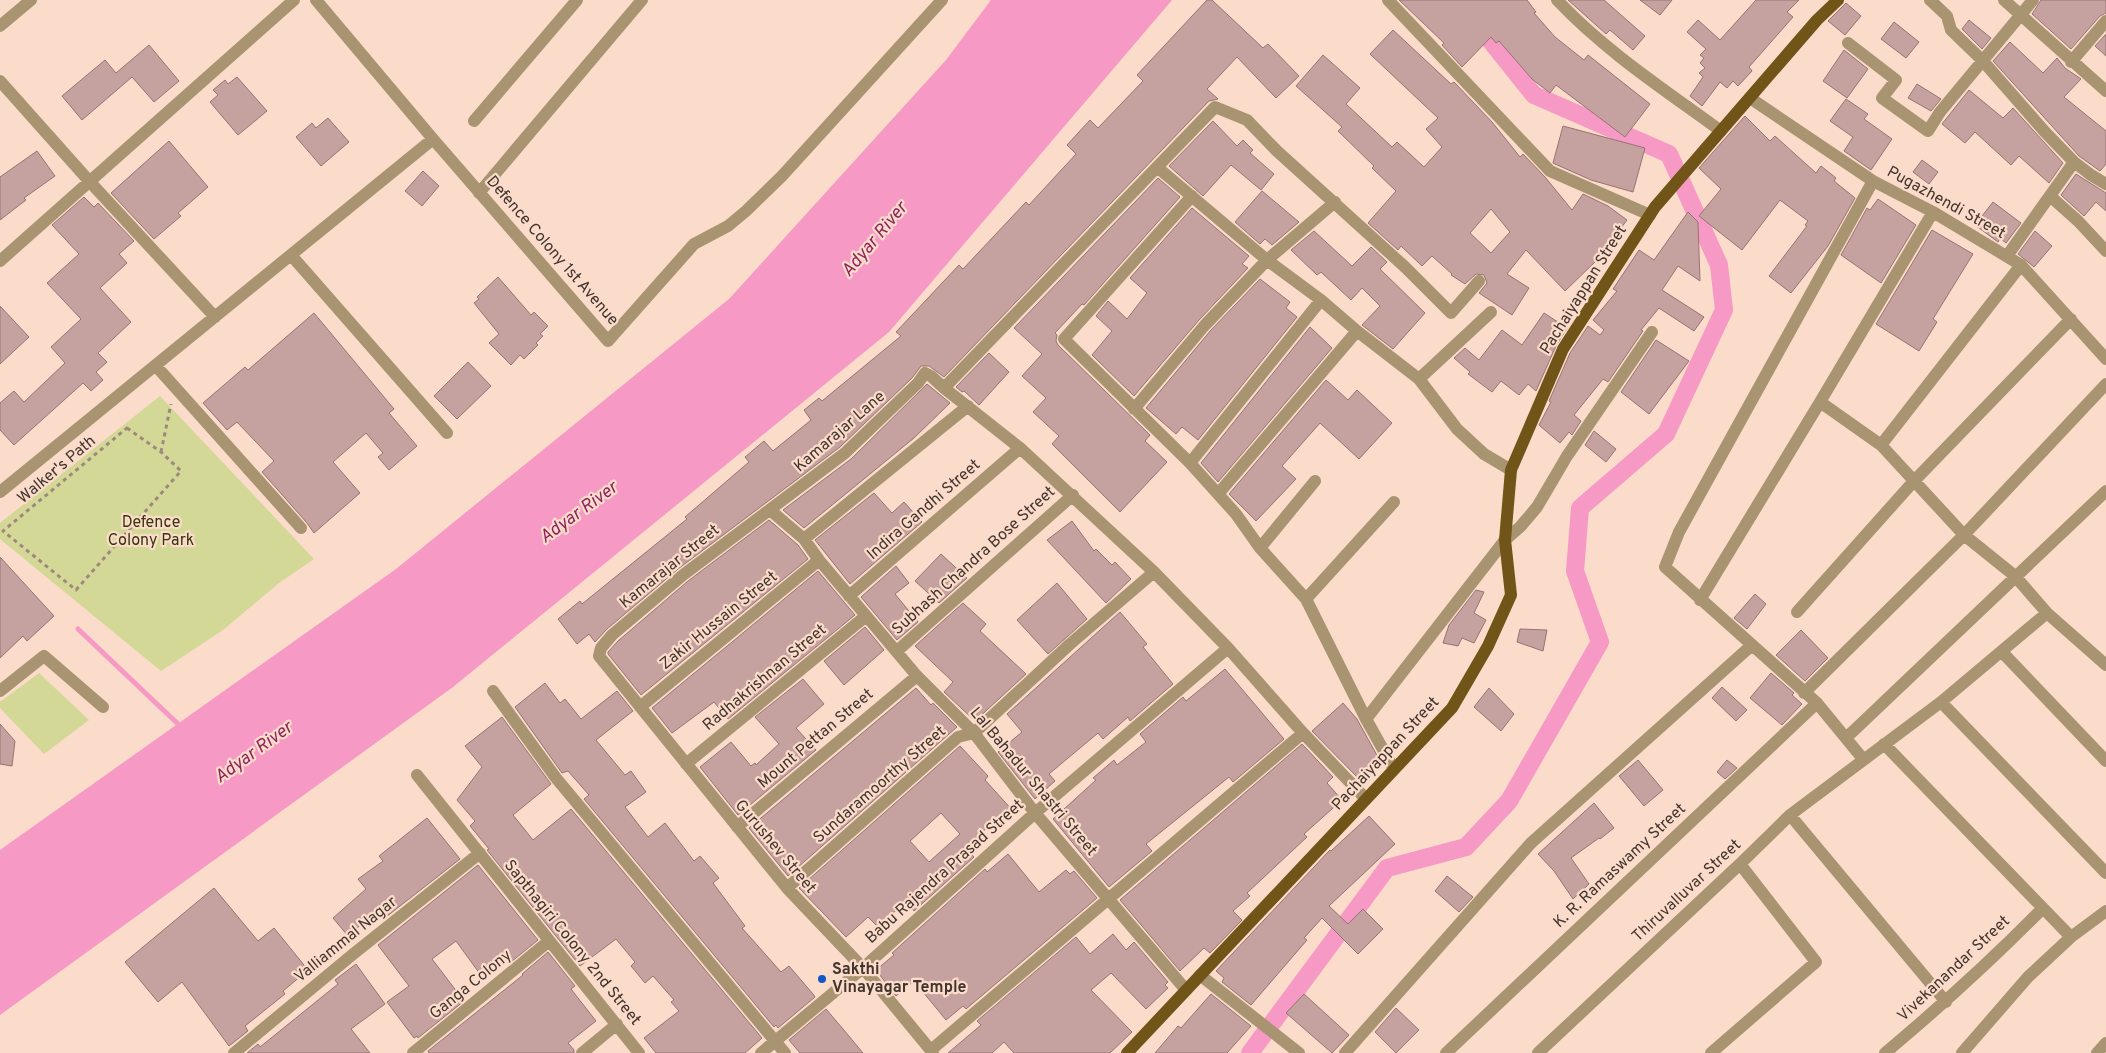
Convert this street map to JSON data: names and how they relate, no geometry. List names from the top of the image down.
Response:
{
  "streets": {
    "main road": ["Pachaiyappan Street"],
    "street": [
      "Pugazhendi Street",
      "Defence Colony 1st Avenue",
      "Kamarajar Lane",
      "Indira Gandhi Street",
      "Subhash Chandra Bose Street",
      "Kamarajar Street",
      "Zakir Hussain Street",
      "Radhakrishnan Street",
      "Mount Pettan Street",
      "Lal Bahadur Shastri Street",
      "Sundaramoorthy Street",
      "Gurushev Street",
      "K. R. Ramaswamy Street",
      "Babu Rajendra Prasad Street",
      "Thiruvalluvar Street",
      "Valliammal Nagar",
      "Sapthagiri Colony 2nd Street",
      "Vivekanandar Street",
      "Ganga Colony"
    ],
    "path": ["Walker's Path"]
  },
  "crossings": [
    ["Pugazhendi Street", "Pachaiyappan Street"],
    ["Pachaiyappan Street", "Lal Bahadur Shastri Street"],
    ["Kamarajar Lane", "Kamarajar Street"],
    ["Kamarajar Lane", "Lal Bahadur Shastri Street"],
    ["Indira Gandhi Street", "Lal Bahadur Shastri Street"],
    ["Subhash Chandra Bose Street", "Lal Bahadur Shastri Street"],
    ["Kamarajar Street", "Lal Bahadur Shastri Street"],
    ["Kamarajar Street", "Gurushev Street"],
    ["Zakir Hussain Street", "Lal Bahadur Shastri Street"],
    ["Zakir Hussain Street", "Gurushev Street"],
    ["Radhakrishnan Street", "Lal Bahadur Shastri Street"],
    ["Radhakrishnan Street", "Gurushev Street"],
    ["Mount Pettan Street", "Lal Bahadur Shastri Street"],
    ["Mount Pettan Street", "Gurushev Street"],
    ["Lal Bahadur Shastri Street", "Sundaramoorthy Street"],
    ["Lal Bahadur Shastri Street", "Babu Rajendra Prasad Street"],
    ["Sundaramoorthy Street", "Gurushev Street"],
    ["Gurushev Street", "Babu Rajendra Prasad Street"],
    ["Valliammal Nagar", "Sapthagiri Colony 2nd Street"],
    ["Sapthagiri Colony 2nd Street", "Ganga Colony"]
  ],
  "water": ["Adyar River"],
  "parks": ["Defence Colony Park"],
  "places": ["Sakthi Vinayagar Temple"]
}
